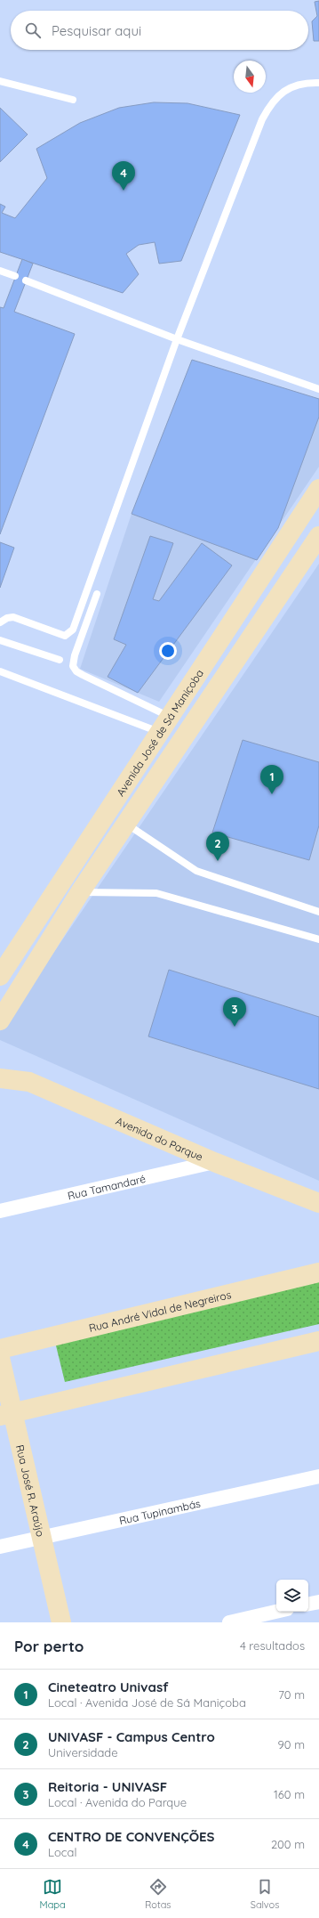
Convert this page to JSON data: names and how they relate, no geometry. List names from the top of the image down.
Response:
{
  "streets": {
    "main road": [
      "Avenida José de Sá Maniçoba",
      "Avenida do Parque",
      "Rua André Vidal de Negreiros",
      "Rua José R. Araújo"
    ],
    "street": ["Rua Tamandaré", "Rua Tupinambás"]
  },
  "crossings": [
    ["Avenida do Parque", "Rua Tamandaré"],
    ["Rua José R. Araújo", "Rua Tupinambás"]
  ],
  "north": "bottom",
  "page": {
    "search": "Pesquisar aqui",
    "pins": [
      "4",
      "1",
      "2",
      "3"
    ],
    "heading": ["Por perto", "4 resultados"],
    "list": [
      {
        "mark": "1",
        "name": "Cineteatro Univasf",
        "note": "Local · Avenida José de Sá Maniçoba",
        "value": "70 m"
      },
      {
        "mark": "2",
        "name": "UNIVASF - Campus Centro",
        "note": "Universidade",
        "value": "90 m"
      },
      {
        "mark": "3",
        "name": "Reitoria - UNIVASF",
        "note": "Local · Avenida do Parque",
        "value": "160 m"
      },
      {
        "mark": "4",
        "name": "CENTRO DE CONVENÇÕES",
        "note": "Local",
        "value": "200 m"
      }
    ],
    "nav": ["Mapa", "Rotas", "Salvos"]
  }
}
